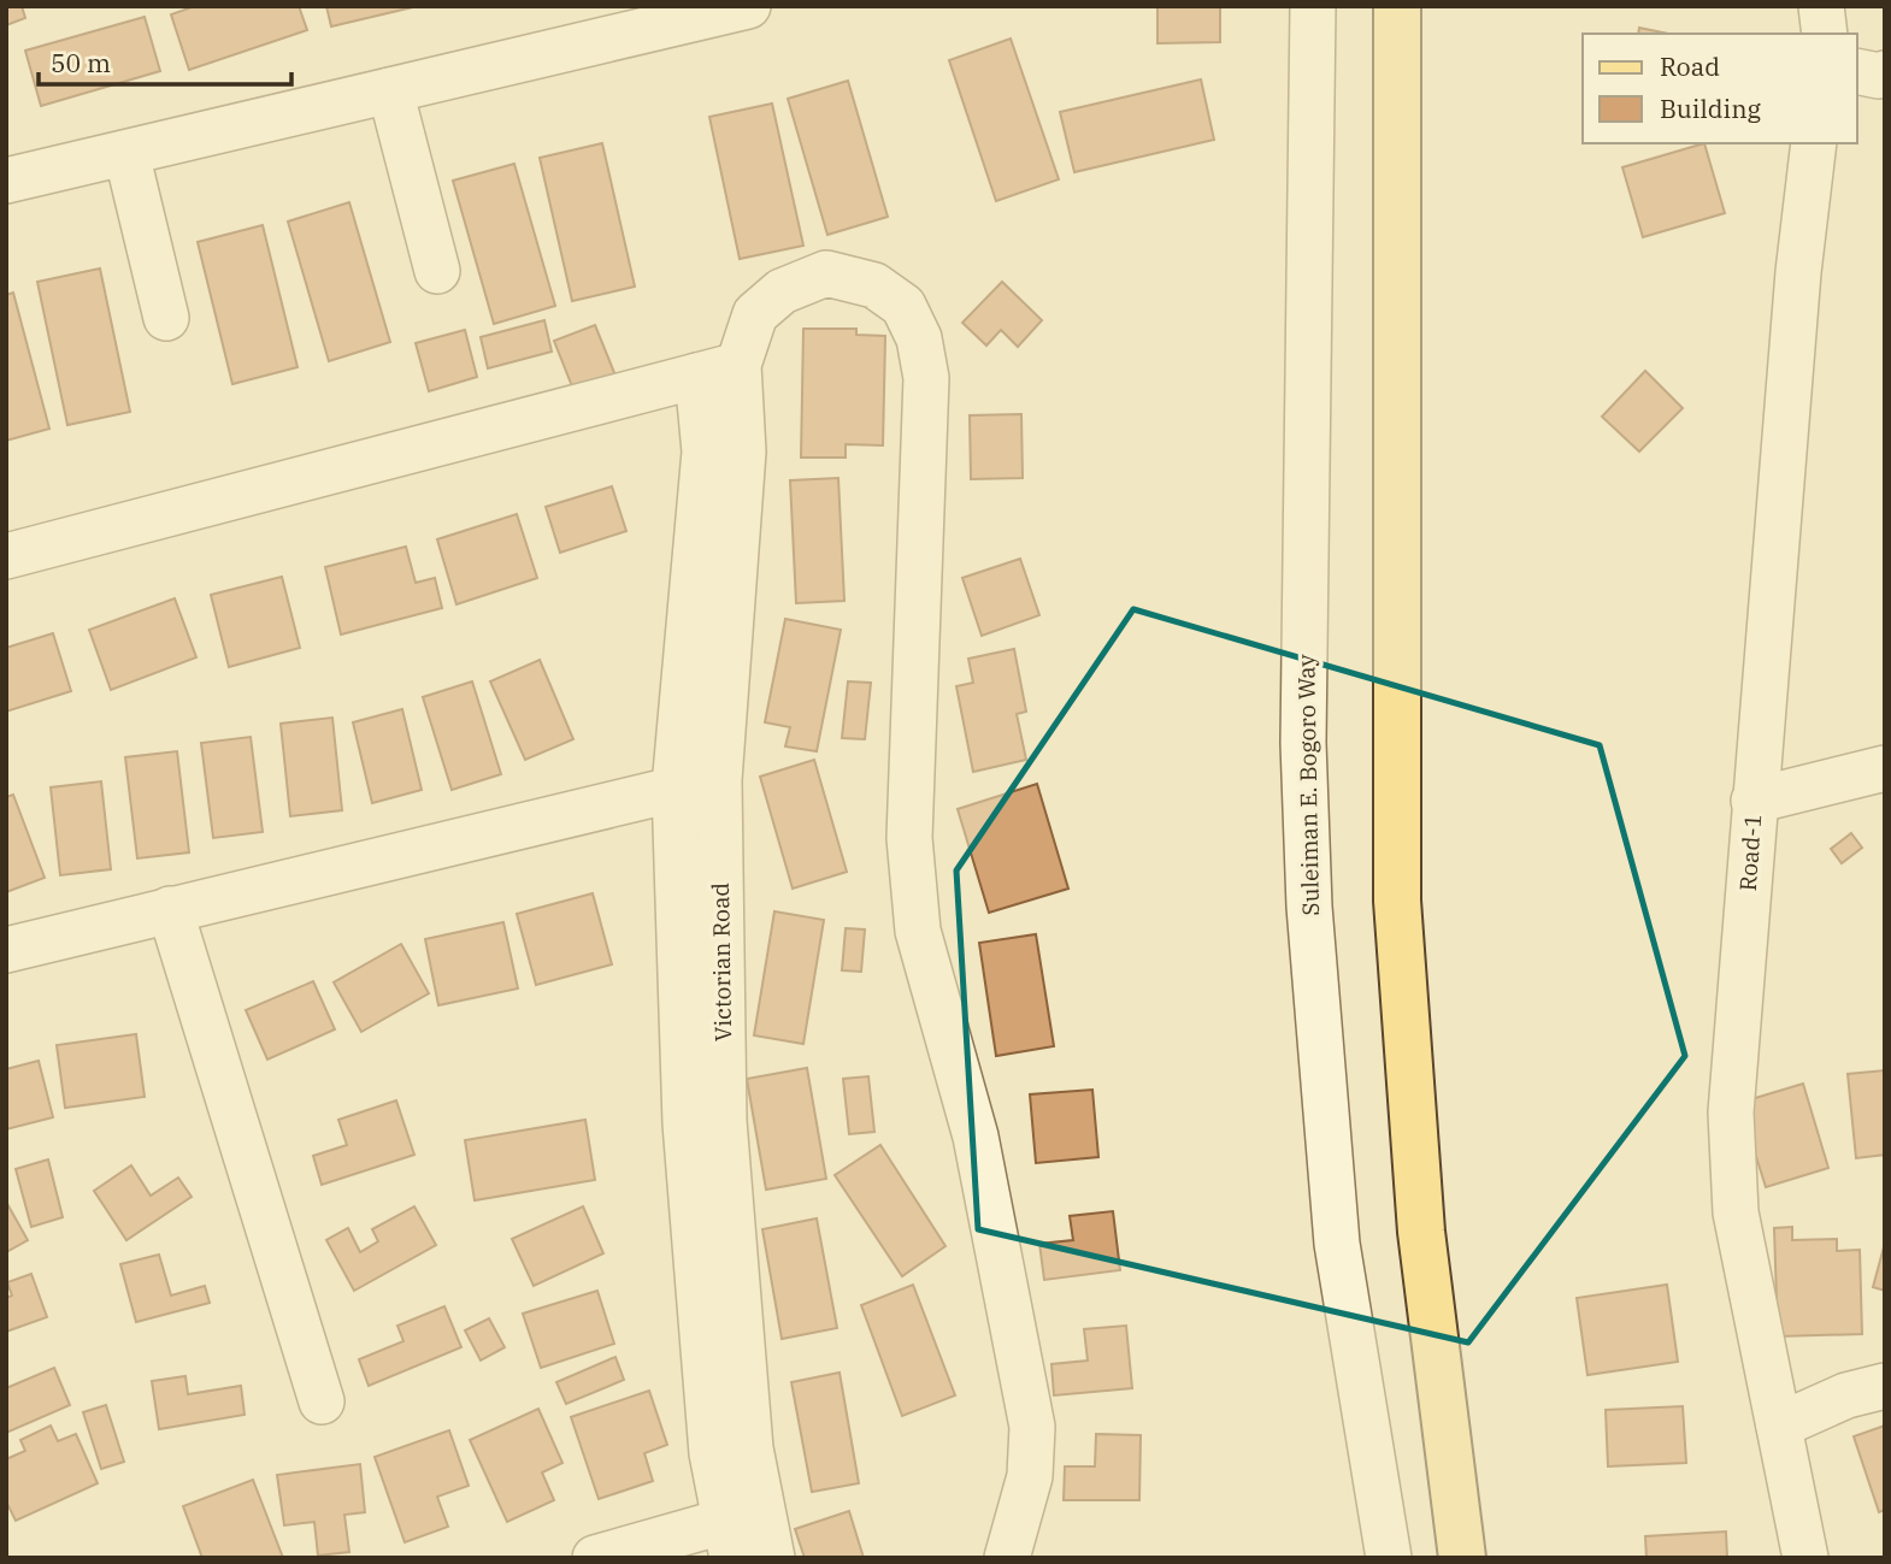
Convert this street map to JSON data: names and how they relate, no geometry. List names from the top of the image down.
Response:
{
  "streets": {
    "street": ["Suleiman E. Bogoro Way", "Road-1", "Victorian Road"]
  },
  "legend": ["Road", "Building"],
  "scale_bar": "50 m"
}
